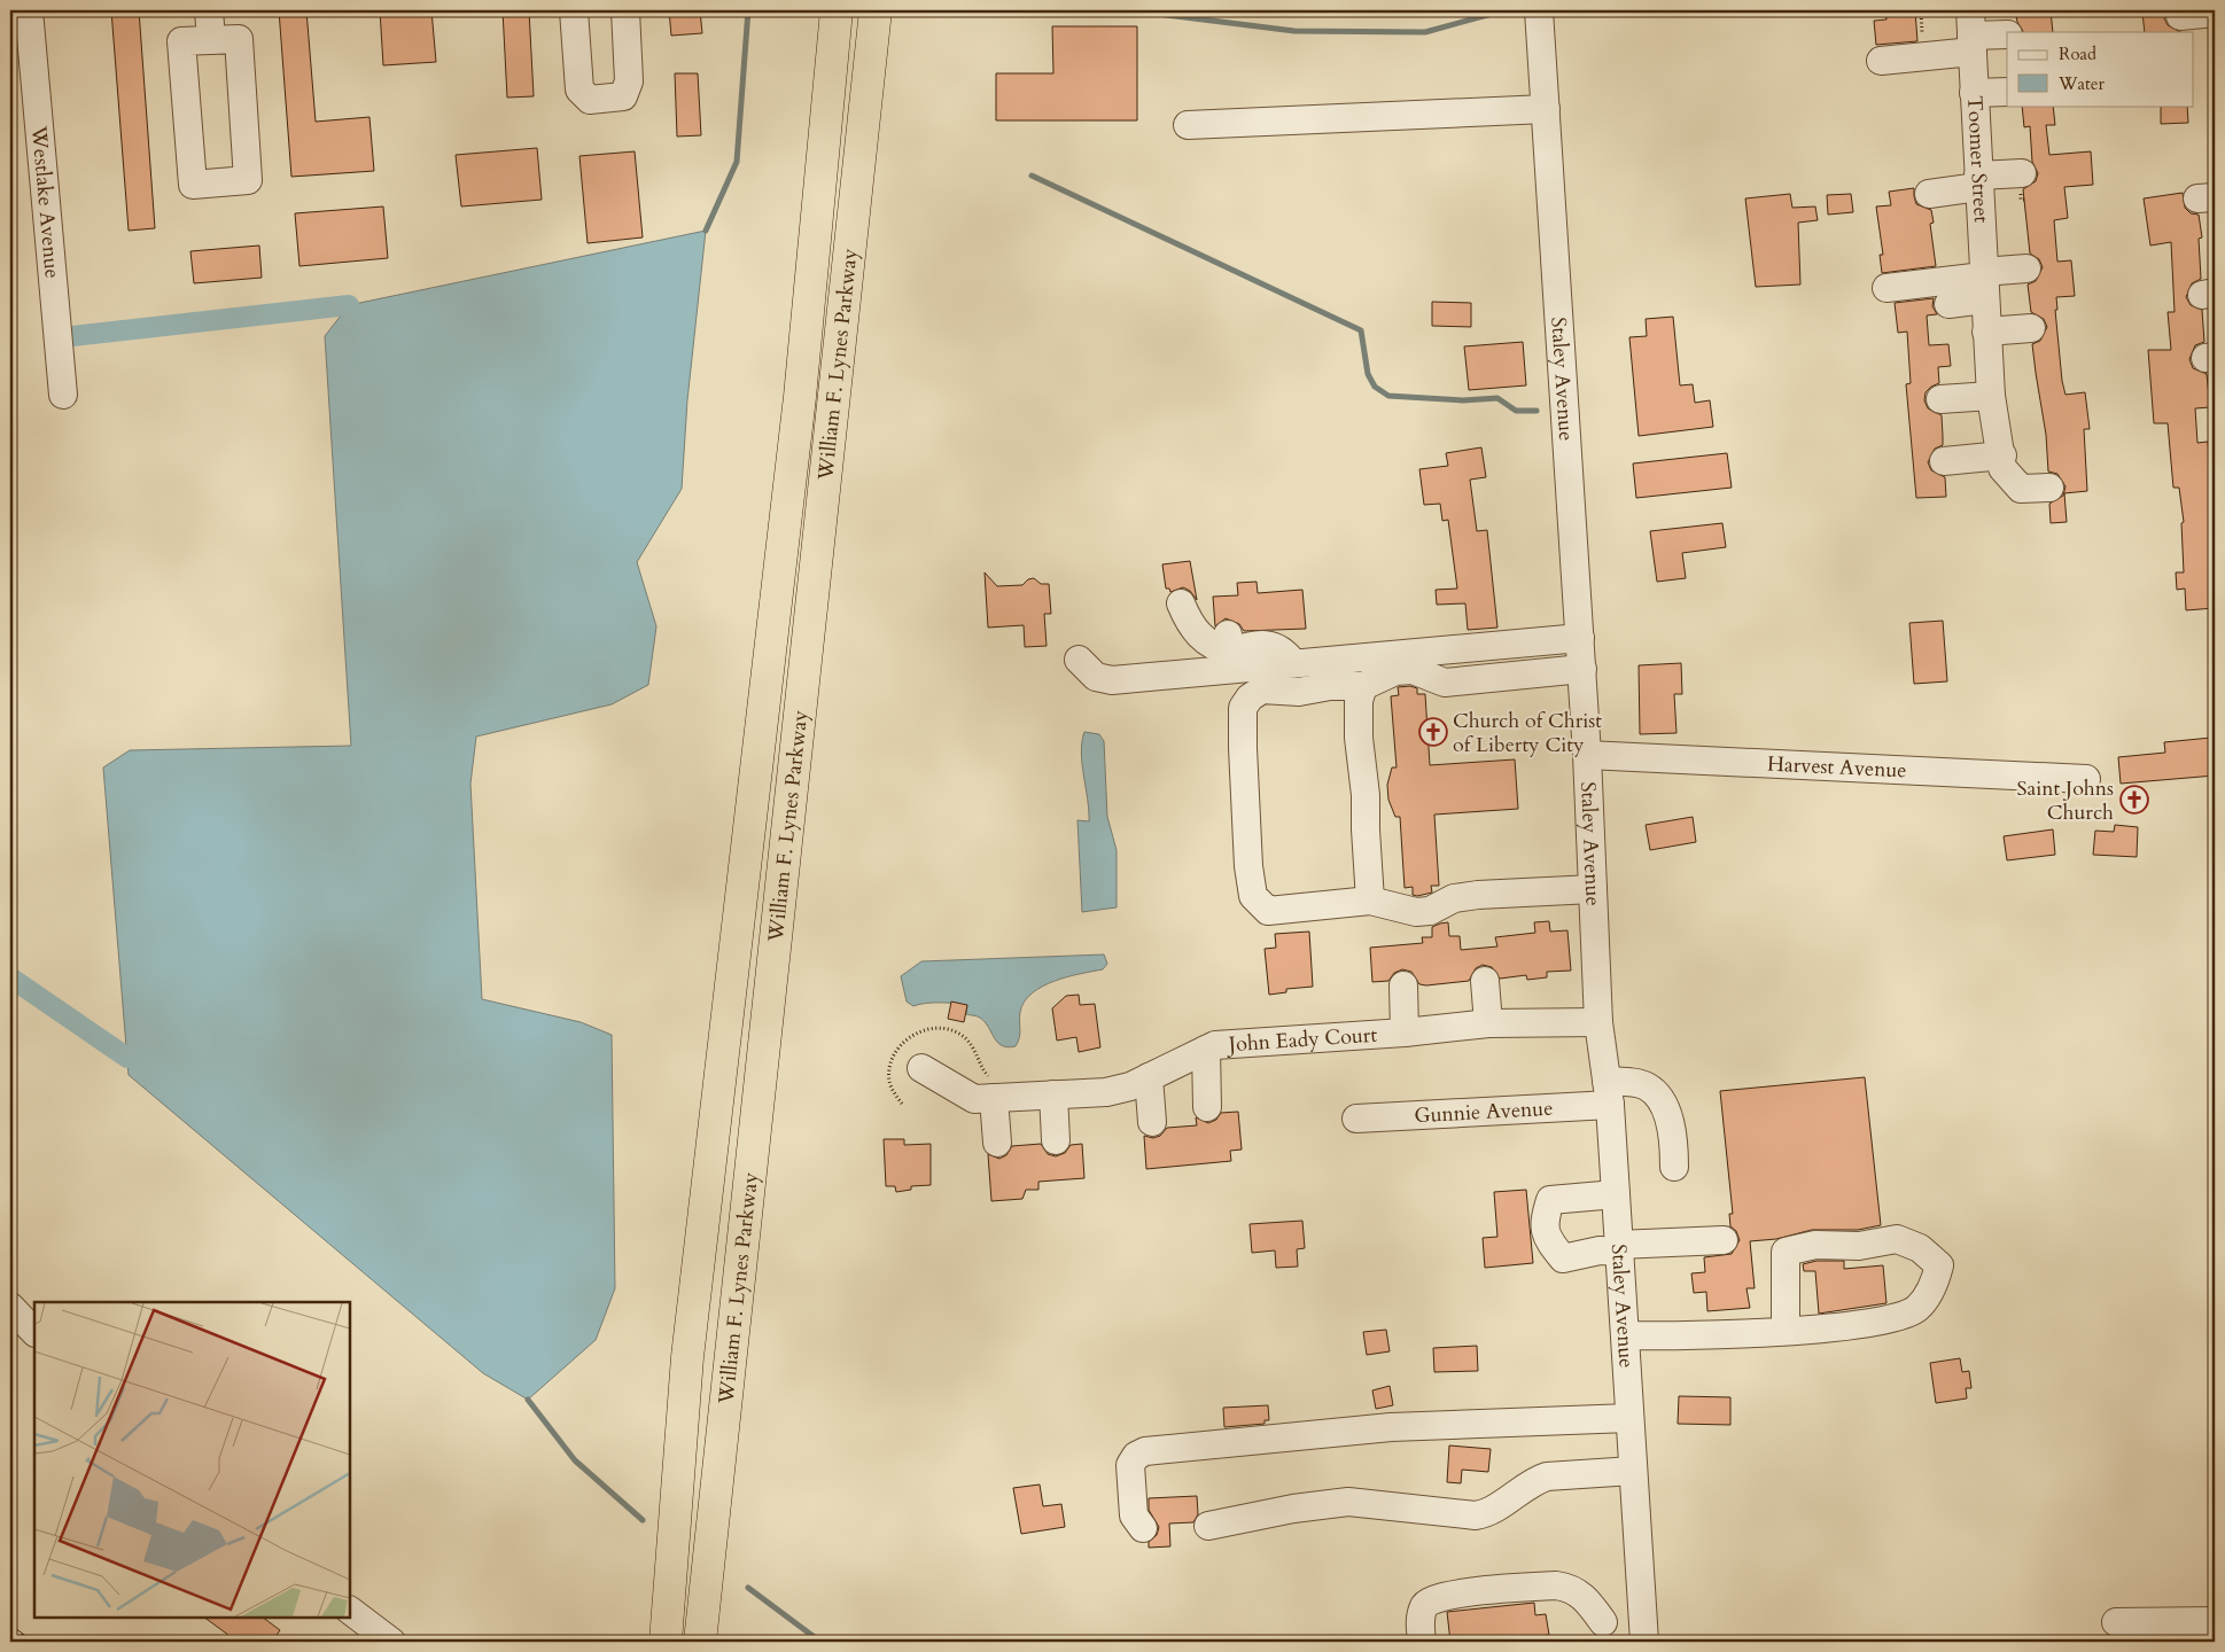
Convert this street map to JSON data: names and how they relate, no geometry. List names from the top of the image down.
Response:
{
  "streets": {
    "highway": ["William F. Lynes Parkway"],
    "street": [
      "Toomer Street",
      "Westlake Avenue",
      "Staley Avenue",
      "Harvest Avenue",
      "John Eady Court",
      "Gunnie Avenue"
    ]
  },
  "crossings": [
    ["Staley Avenue", "Harvest Avenue"],
    ["Staley Avenue", "John Eady Court"],
    ["Staley Avenue", "Gunnie Avenue"]
  ],
  "places": {
    "church": ["Church of Christ of Liberty City", "Saint Johns Church"]
  },
  "legend": ["Road", "Water"]
}
